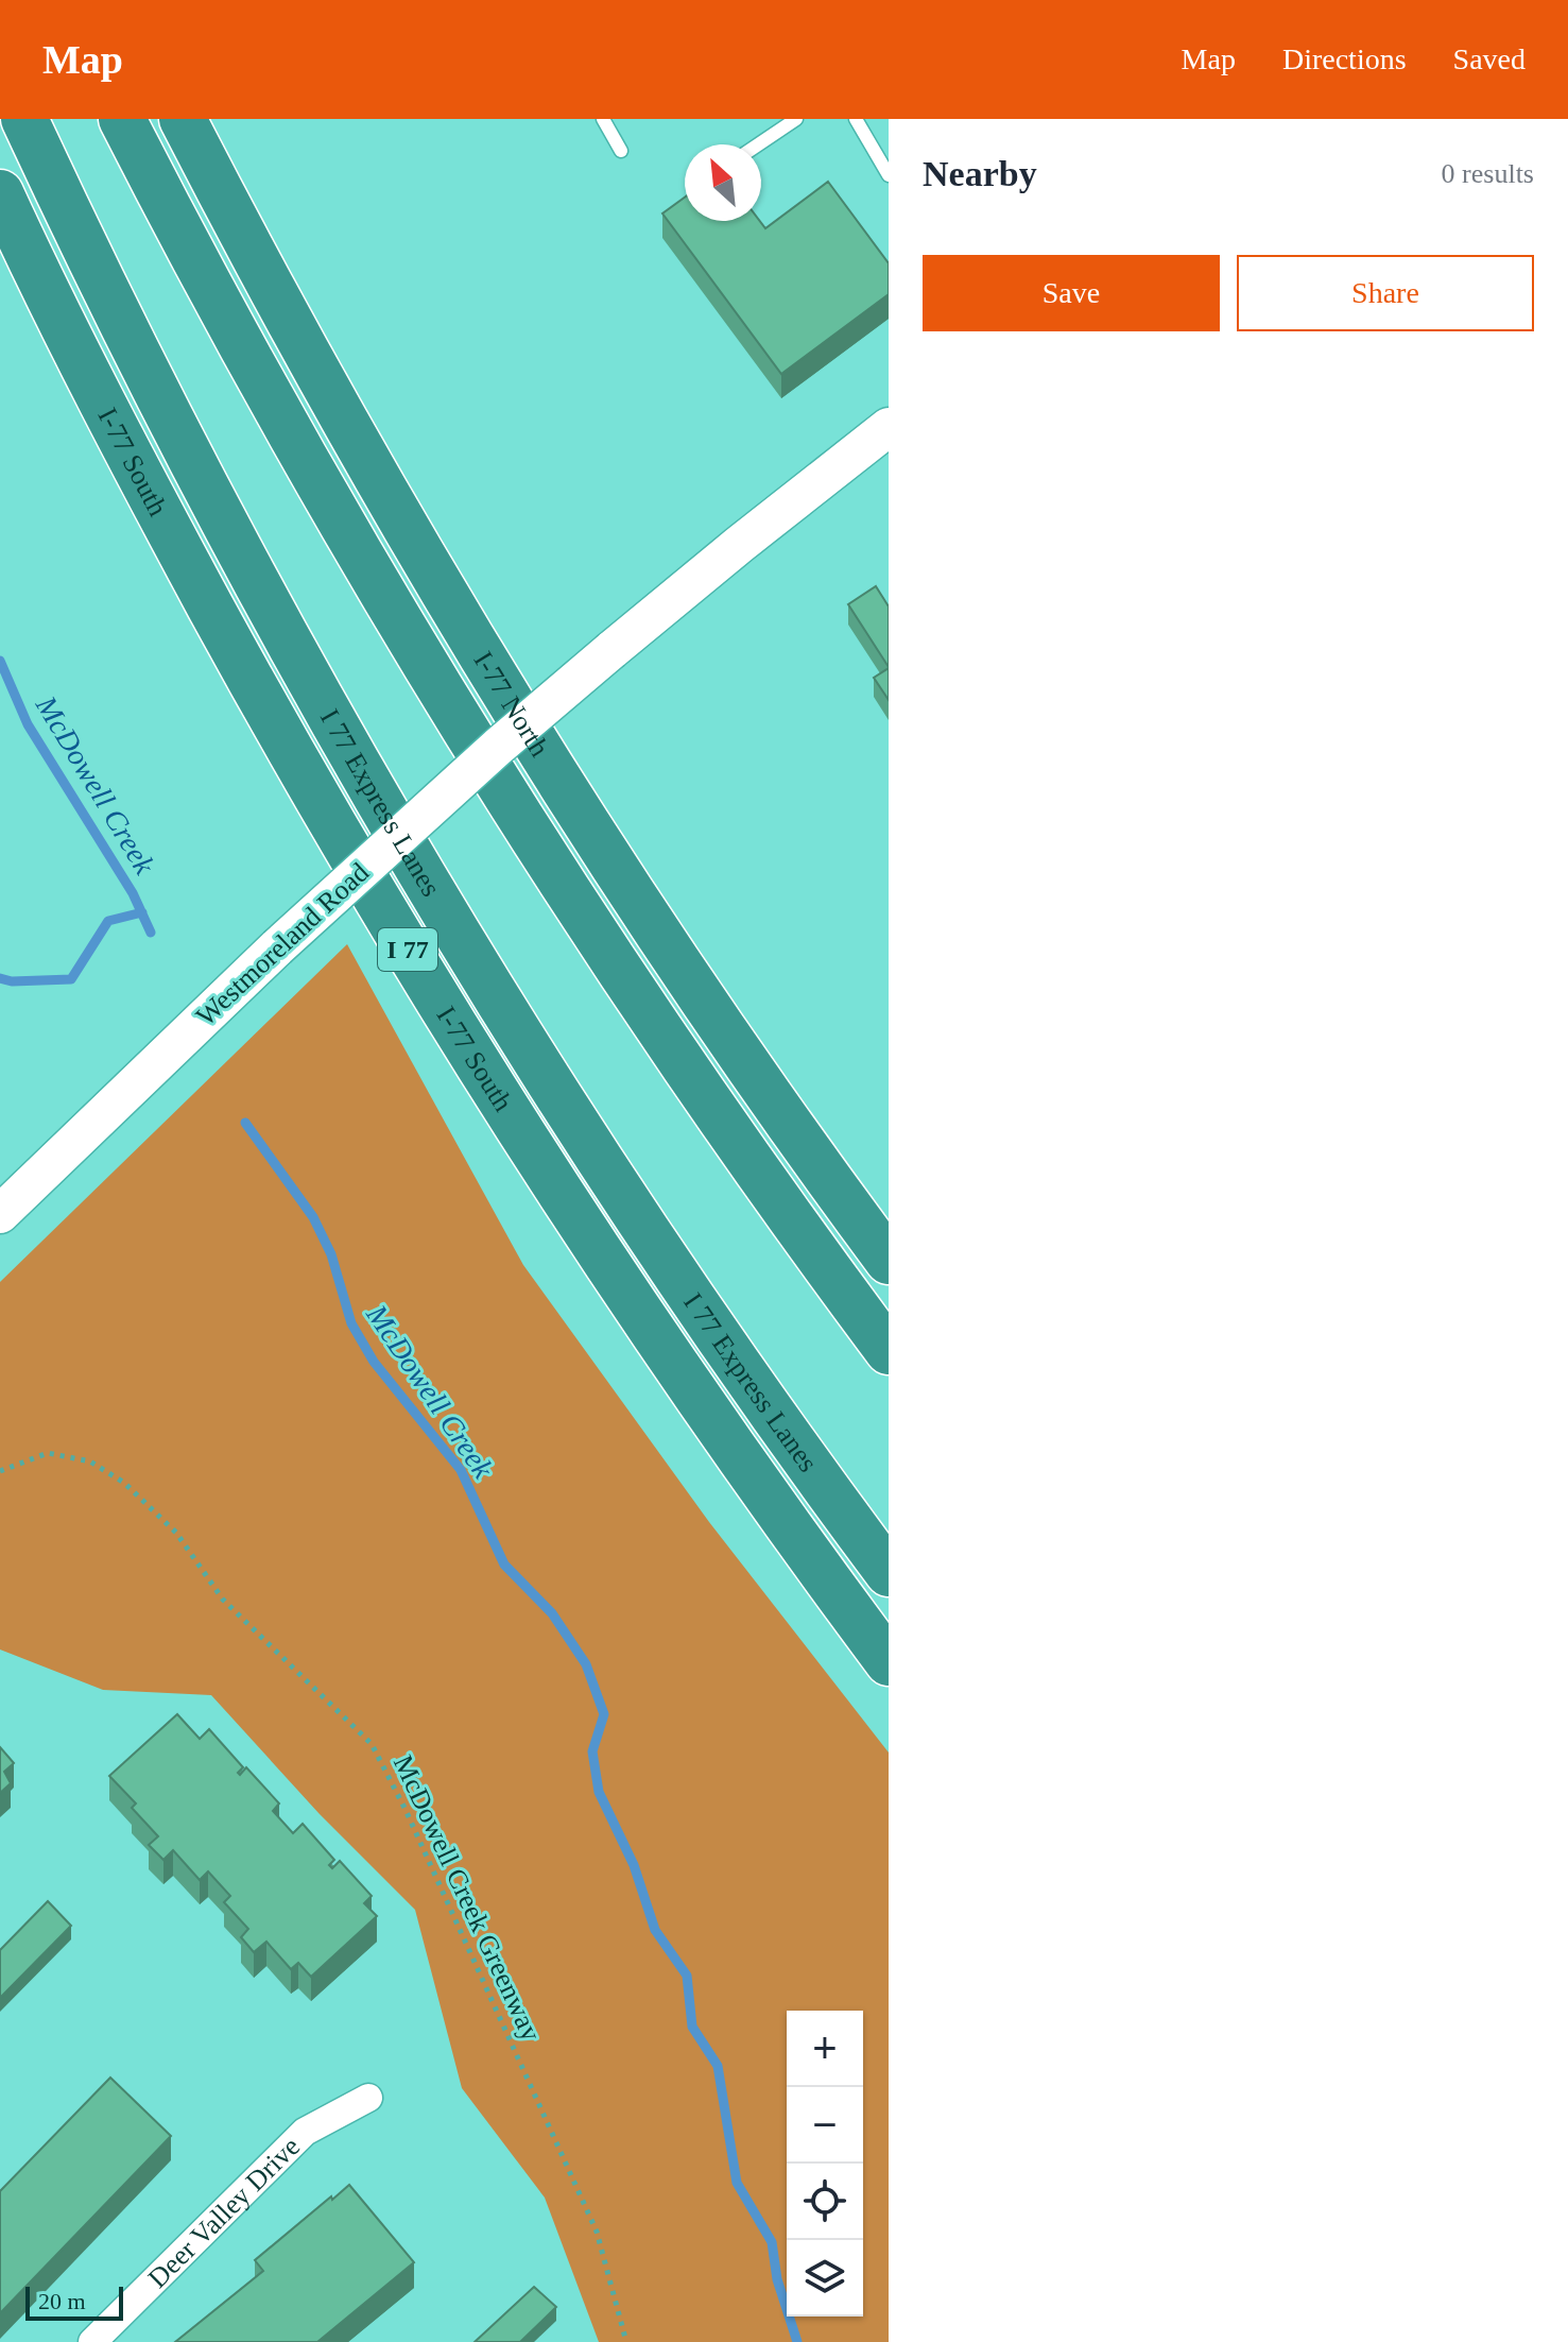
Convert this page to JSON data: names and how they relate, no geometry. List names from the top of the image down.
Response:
{
  "streets": {
    "highway": [
      "I-77 South",
      "I-77 North",
      "I 77 Express Lanes",
      "I 77"
    ],
    "street": ["Westmoreland Road", "Deer Valley Drive"],
    "path": ["McDowell Creek Greenway"]
  },
  "water": ["McDowell Creek"],
  "scale_bar": "20 m",
  "north": "top left",
  "page": {
    "header": "Map",
    "nav": ["Map", "Directions", "Saved"],
    "heading": ["Nearby", "0 results"],
    "buttons": ["Save", "Share"],
    "map_buttons": ["+", "−"],
    "scale": "20 m"
  }
}
